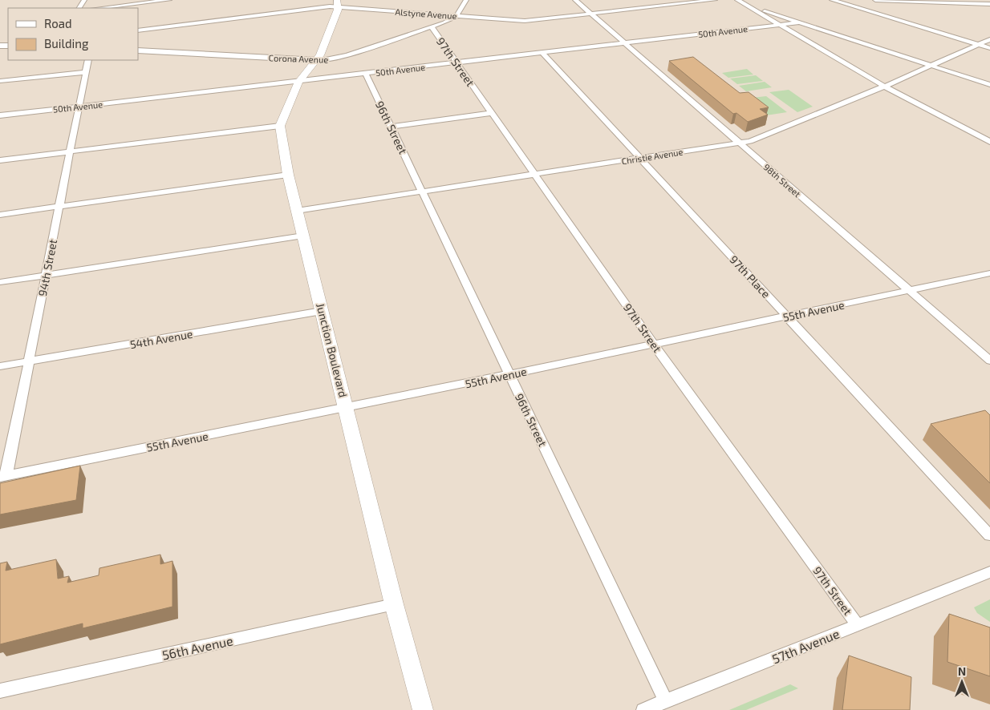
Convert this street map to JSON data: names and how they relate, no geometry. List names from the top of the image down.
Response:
{
  "streets": {
    "main road": ["Junction Boulevard"],
    "street": [
      "Alstyne Avenue",
      "50th Avenue",
      "Corona Avenue",
      "97th Street",
      "96th Street",
      "Christie Avenue",
      "98th Street",
      "94th Street",
      "97th Place",
      "55th Avenue",
      "54th Avenue",
      "57th Avenue",
      "56th Avenue"
    ]
  },
  "crossings": [
    ["Alstyne Avenue", "Corona Avenue"],
    ["Alstyne Avenue", "98th Street"],
    ["50th Avenue", "97th Street"],
    ["50th Avenue", "96th Street"],
    ["50th Avenue", "98th Street"],
    ["50th Avenue", "94th Street"],
    ["50th Avenue", "97th Place"],
    ["Corona Avenue", "97th Street"],
    ["97th Street", "Christie Avenue"],
    ["97th Street", "55th Avenue"],
    ["97th Street", "57th Avenue"],
    ["96th Street", "Christie Avenue"],
    ["96th Street", "55th Avenue"],
    ["96th Street", "57th Avenue"],
    ["Christie Avenue", "98th Street"],
    ["Christie Avenue", "97th Place"],
    ["Christie Avenue", "Junction Boulevard"],
    ["98th Street", "55th Avenue"],
    ["94th Street", "55th Avenue"],
    ["94th Street", "54th Avenue"],
    ["97th Place", "55th Avenue"],
    ["55th Avenue", "Junction Boulevard"],
    ["54th Avenue", "Junction Boulevard"],
    ["Junction Boulevard", "56th Avenue"]
  ],
  "legend": ["Road", "Building"],
  "north": "top"
}
